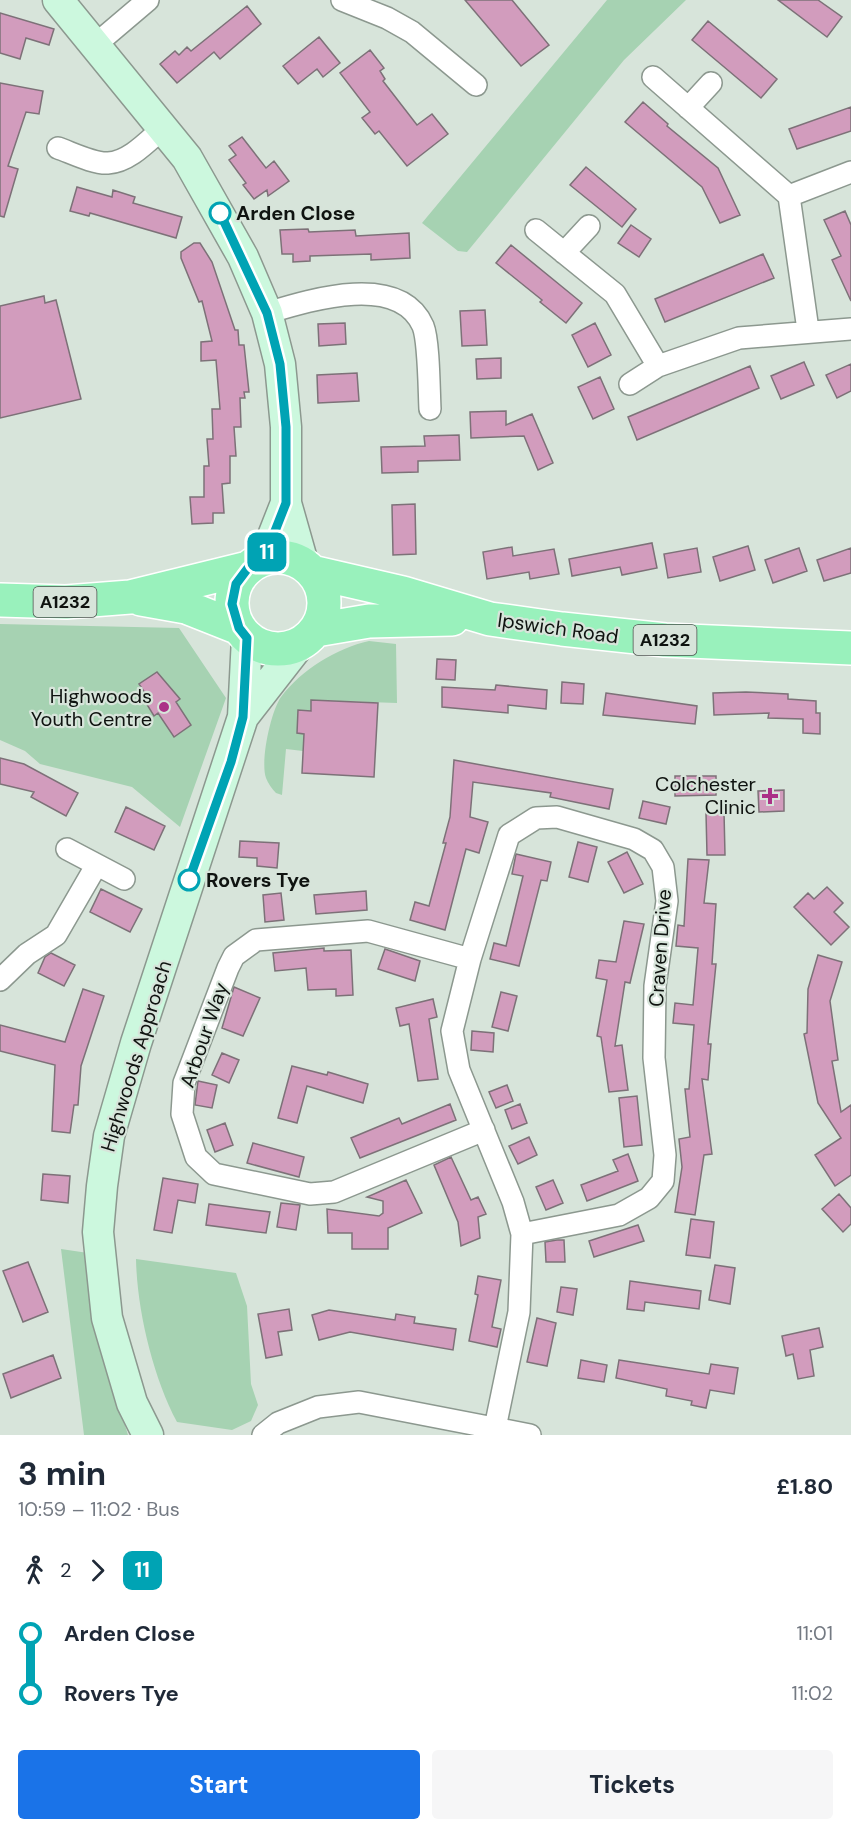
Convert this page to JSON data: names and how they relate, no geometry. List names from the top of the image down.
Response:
{
  "streets": {
    "main road": ["A1232", "Ipswich Road"],
    "street": ["Craven Drive", "Arbour Way", "Highwoods Approach"]
  },
  "crossings": [
    ["A1232", "Ipswich Road"],
    ["A1232", "Highwoods Approach"],
    ["Ipswich Road", "Highwoods Approach"],
    ["Craven Drive", "Arbour Way"]
  ],
  "places": {
    "other": ["Arden Close", "Highwoods Youth Centre", "Rovers Tye"],
    "health": ["Colchester Clinic"]
  },
  "lines": ["bus line 11"],
  "page": {
    "on_map": "11",
    "heading": ["3 min", "10:59 – 11:02 · Bus", "£1.80"],
    "legs": ["2", "11"],
    "list": [
      {
        "name": "Arden Close",
        "value": "11:01"
      },
      {
        "name": "Rovers Tye",
        "value": "11:02"
      }
    ],
    "buttons": ["Start", "Tickets"]
  }
}
